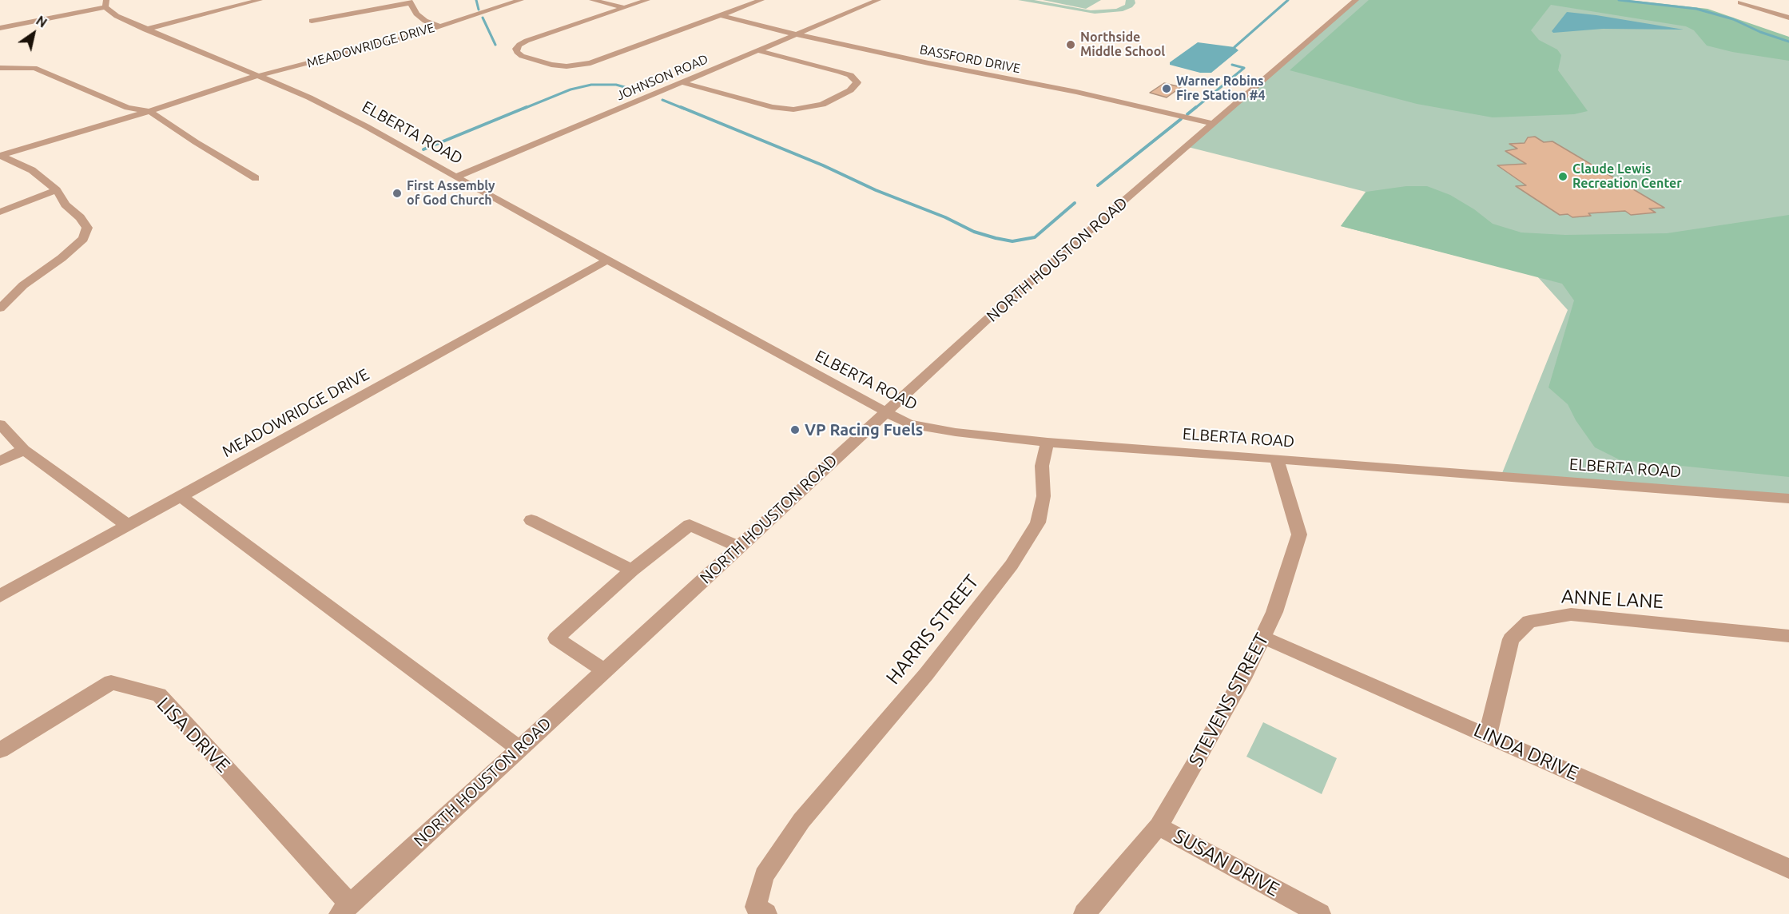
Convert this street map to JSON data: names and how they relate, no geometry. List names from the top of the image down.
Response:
{
  "streets": {
    "street": [
      "MEADOWRIDGE DRIVE",
      "BASSFORD DRIVE",
      "JOHNSON ROAD",
      "ELBERTA ROAD",
      "NORTH HOUSTON ROAD",
      "ANNE LANE",
      "HARRIS STREET",
      "STEVENS STREET",
      "LISA DRIVE",
      "LINDA DRIVE",
      "SUSAN DRIVE"
    ]
  },
  "crossings": [
    ["MEADOWRIDGE DRIVE", "ELBERTA ROAD"],
    ["BASSFORD DRIVE", "JOHNSON ROAD"],
    ["BASSFORD DRIVE", "NORTH HOUSTON ROAD"],
    ["JOHNSON ROAD", "ELBERTA ROAD"],
    ["ELBERTA ROAD", "NORTH HOUSTON ROAD"],
    ["ELBERTA ROAD", "HARRIS STREET"],
    ["ELBERTA ROAD", "STEVENS STREET"],
    ["NORTH HOUSTON ROAD", "LISA DRIVE"],
    ["ANNE LANE", "LINDA DRIVE"],
    ["STEVENS STREET", "LINDA DRIVE"],
    ["STEVENS STREET", "SUSAN DRIVE"]
  ],
  "places": [
    "Northside Middle School",
    "Warner Robins Fire Station #4",
    "Claude Lewis Recreation Center",
    "First Assembly of God Church",
    "VP Racing Fuels"
  ],
  "north": "top right"
}
